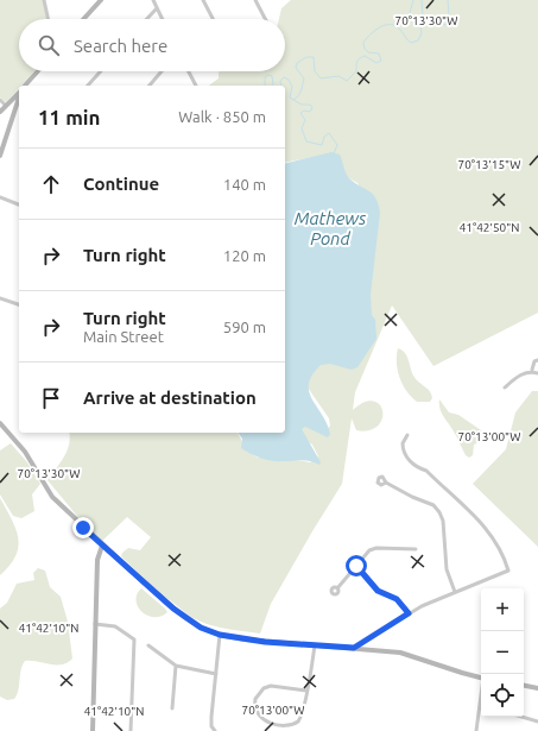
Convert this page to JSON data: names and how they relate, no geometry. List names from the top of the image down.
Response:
{
  "water": ["Mathews Pond"],
  "page": {
    "search": "Search here",
    "heading": ["11 min", "Walk · 850 m"],
    "list": [
      ["Continue", "140 m"],
      ["Turn right", "120 m"],
      ["Turn right", "Main Street", "590 m"],
      "Arrive at destination"
    ],
    "map_buttons": ["+", "−"]
  },
  "coordinates": [
    "70°13'30\"W",
    "70°13'15\"W",
    "41°42'50\"N",
    "70°13'00\"W",
    "41°42'10\"N"
  ]
}
